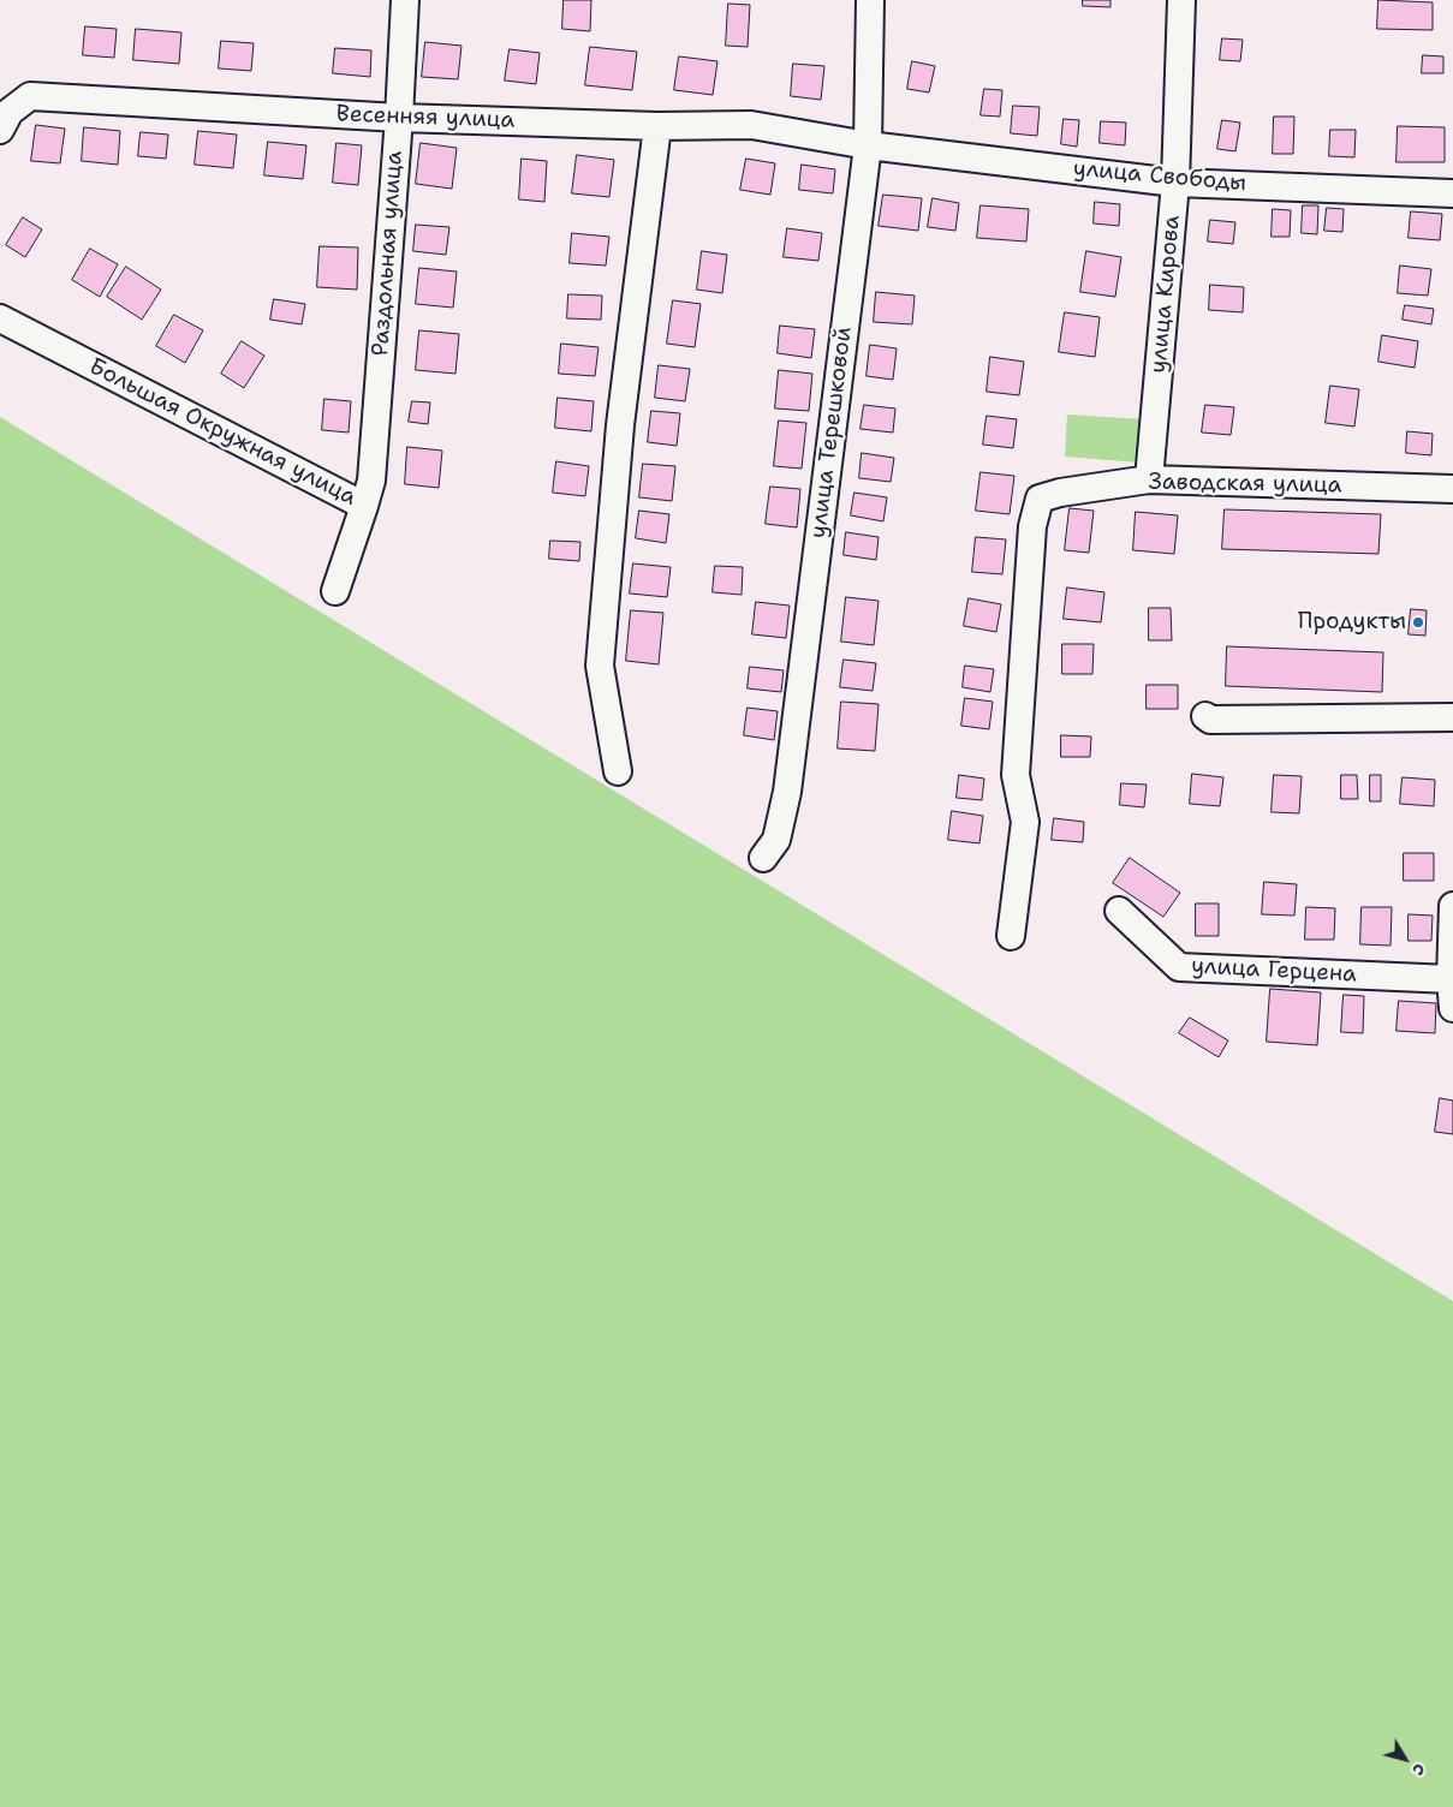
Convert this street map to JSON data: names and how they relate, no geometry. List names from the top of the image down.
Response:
{
  "streets": {
    "street": [
      "Весенняя улица",
      "улица Свободы",
      "Раздольная улица",
      "улица Кирова",
      "Большая Окружная улица",
      "улица Терешковой",
      "Заводская улица",
      "улица Герцена"
    ]
  },
  "crossings": [
    ["Весенняя улица", "улица Свободы"],
    ["Весенняя улица", "Раздольная улица"],
    ["Весенняя улица", "улица Терешковой"],
    ["улица Свободы", "улица Кирова"],
    ["улица Свободы", "улица Терешковой"],
    ["Раздольная улица", "Большая Окружная улица"],
    ["улица Кирова", "Заводская улица"]
  ],
  "places": ["Продукты"],
  "north": "bottom right"
}
